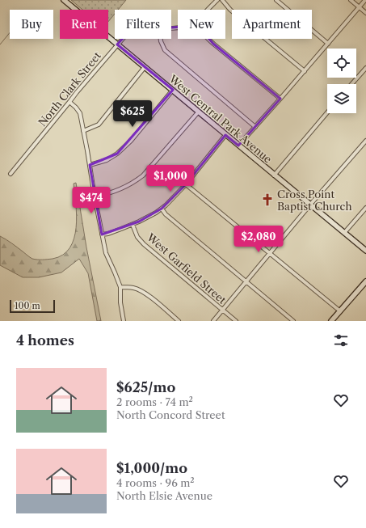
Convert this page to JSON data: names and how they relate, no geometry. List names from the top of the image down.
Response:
{
  "streets": {
    "street": ["North Clark Street", "West Central Park Avenue", "West Garfield Street"]
  },
  "crossings": [
    ["North Clark Street", "West Central Park Avenue"]
  ],
  "places": {
    "church": ["Cross Point Baptist Church"]
  },
  "scale_bar": "100 m",
  "page": {
    "chip": [
      "Buy",
      "Rent",
      "Filters",
      "New",
      "Apartment"
    ],
    "price": [
      "$625",
      "$1,000",
      "$474",
      "$2,080"
    ],
    "scale": "100 m",
    "heading": "4 homes",
    "list": [
      {
        "name": "$625/mo",
        "note": "2 rooms · 74 m² · North Concord Street"
      },
      {
        "name": "$1,000/mo",
        "note": "4 rooms · 96 m² · North Elsie Avenue"
      }
    ]
  }
}
